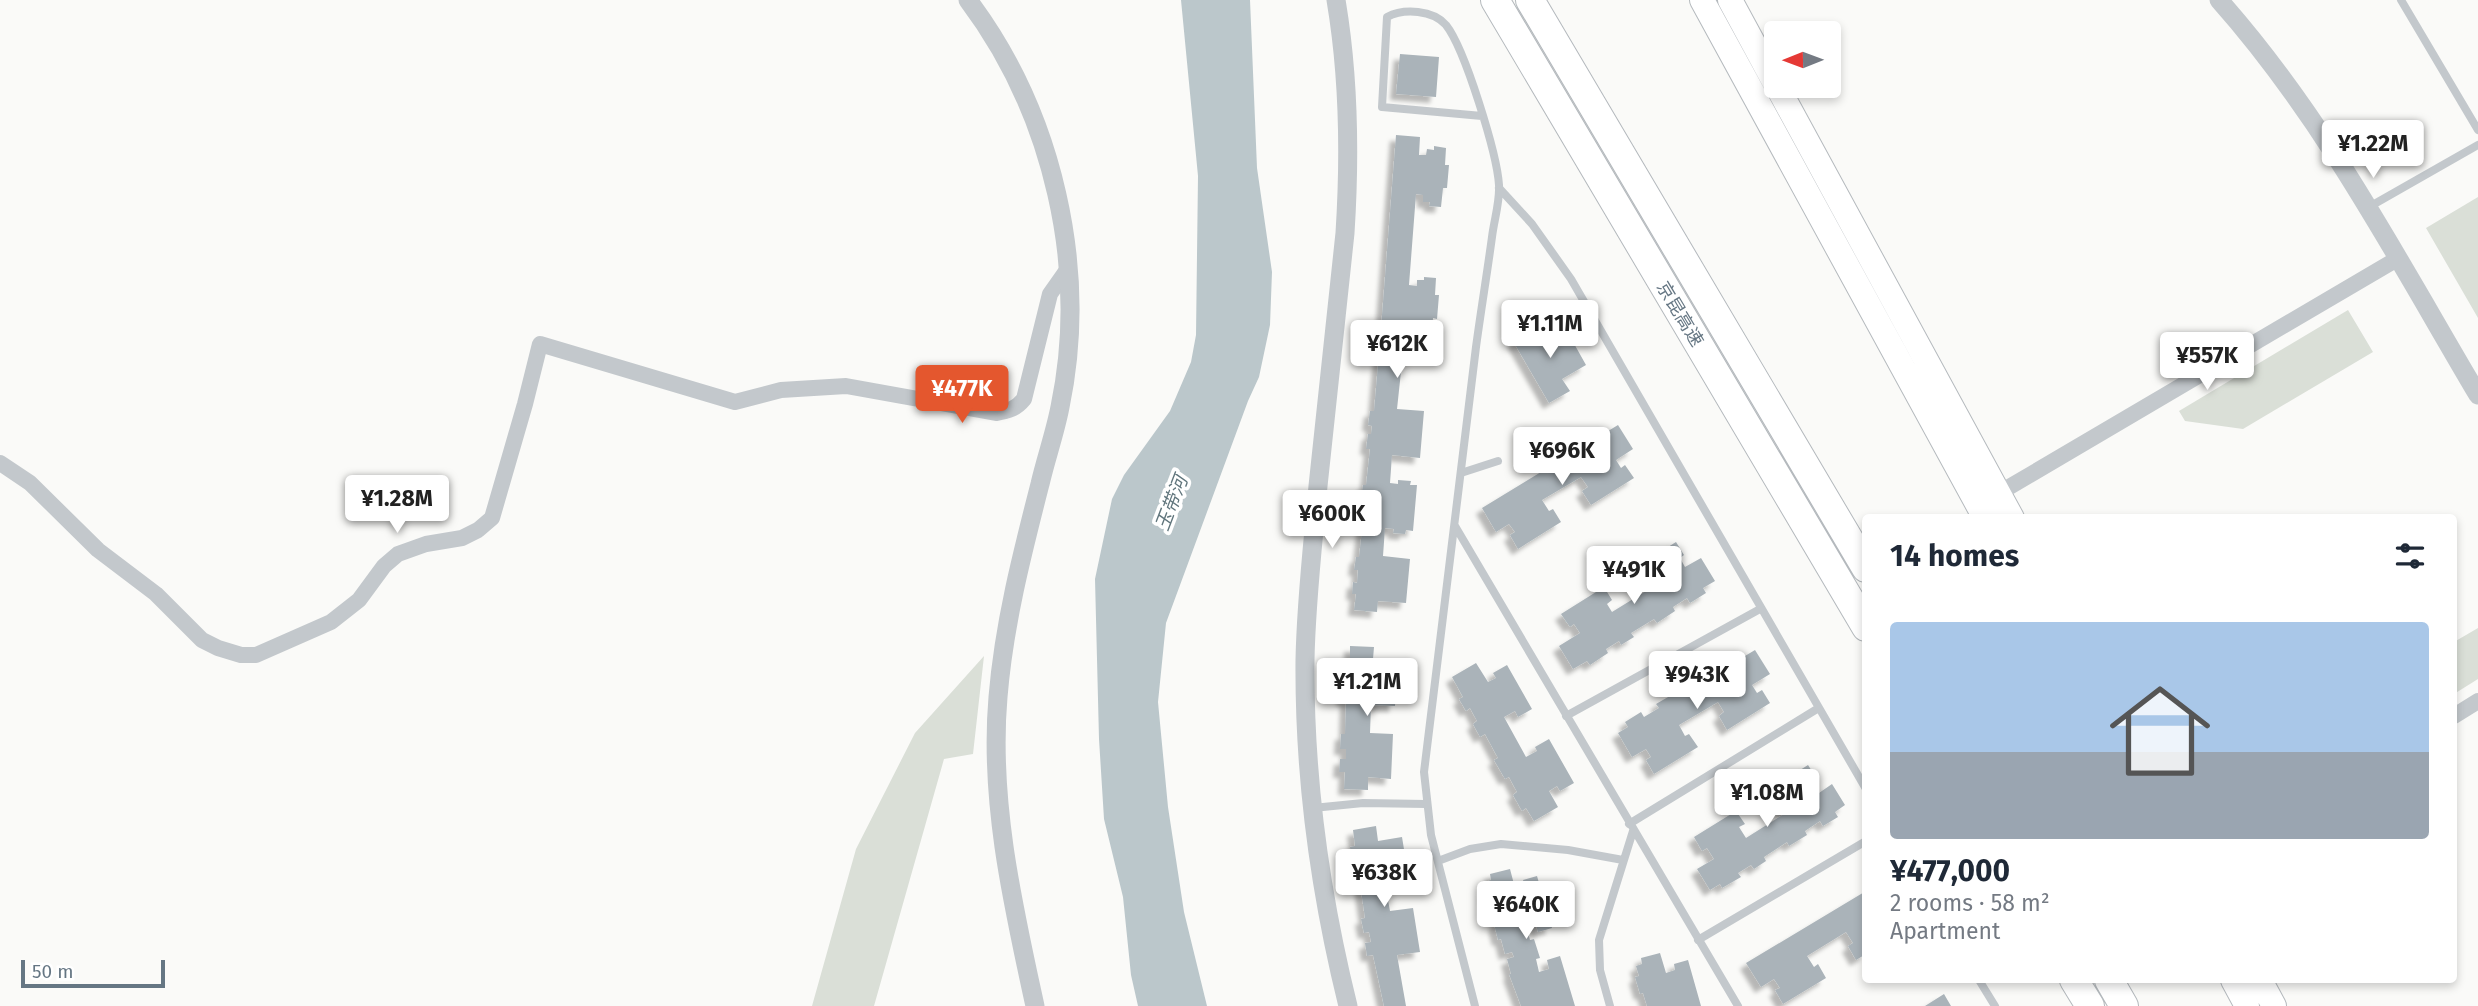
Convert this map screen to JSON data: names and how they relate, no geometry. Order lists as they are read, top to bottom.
{
  "streets": {
    "highway": ["京昆高速"]
  },
  "water": ["玉带河"],
  "scale_bar": "50 m",
  "north": "left",
  "page": {
    "price": [
      "¥1.22M",
      "¥1.11M",
      "¥612K",
      "¥557K",
      "¥477K",
      "¥696K",
      "¥1.28M",
      "¥600K",
      "¥491K",
      "¥943K",
      "¥1.21M",
      "¥1.08M",
      "¥638K",
      "¥640K"
    ],
    "heading": "14 homes",
    "list": [
      {
        "name": "¥477,000",
        "note": "2 rooms · 58 m² · Apartment"
      }
    ],
    "scale": "50 m"
  }
}
